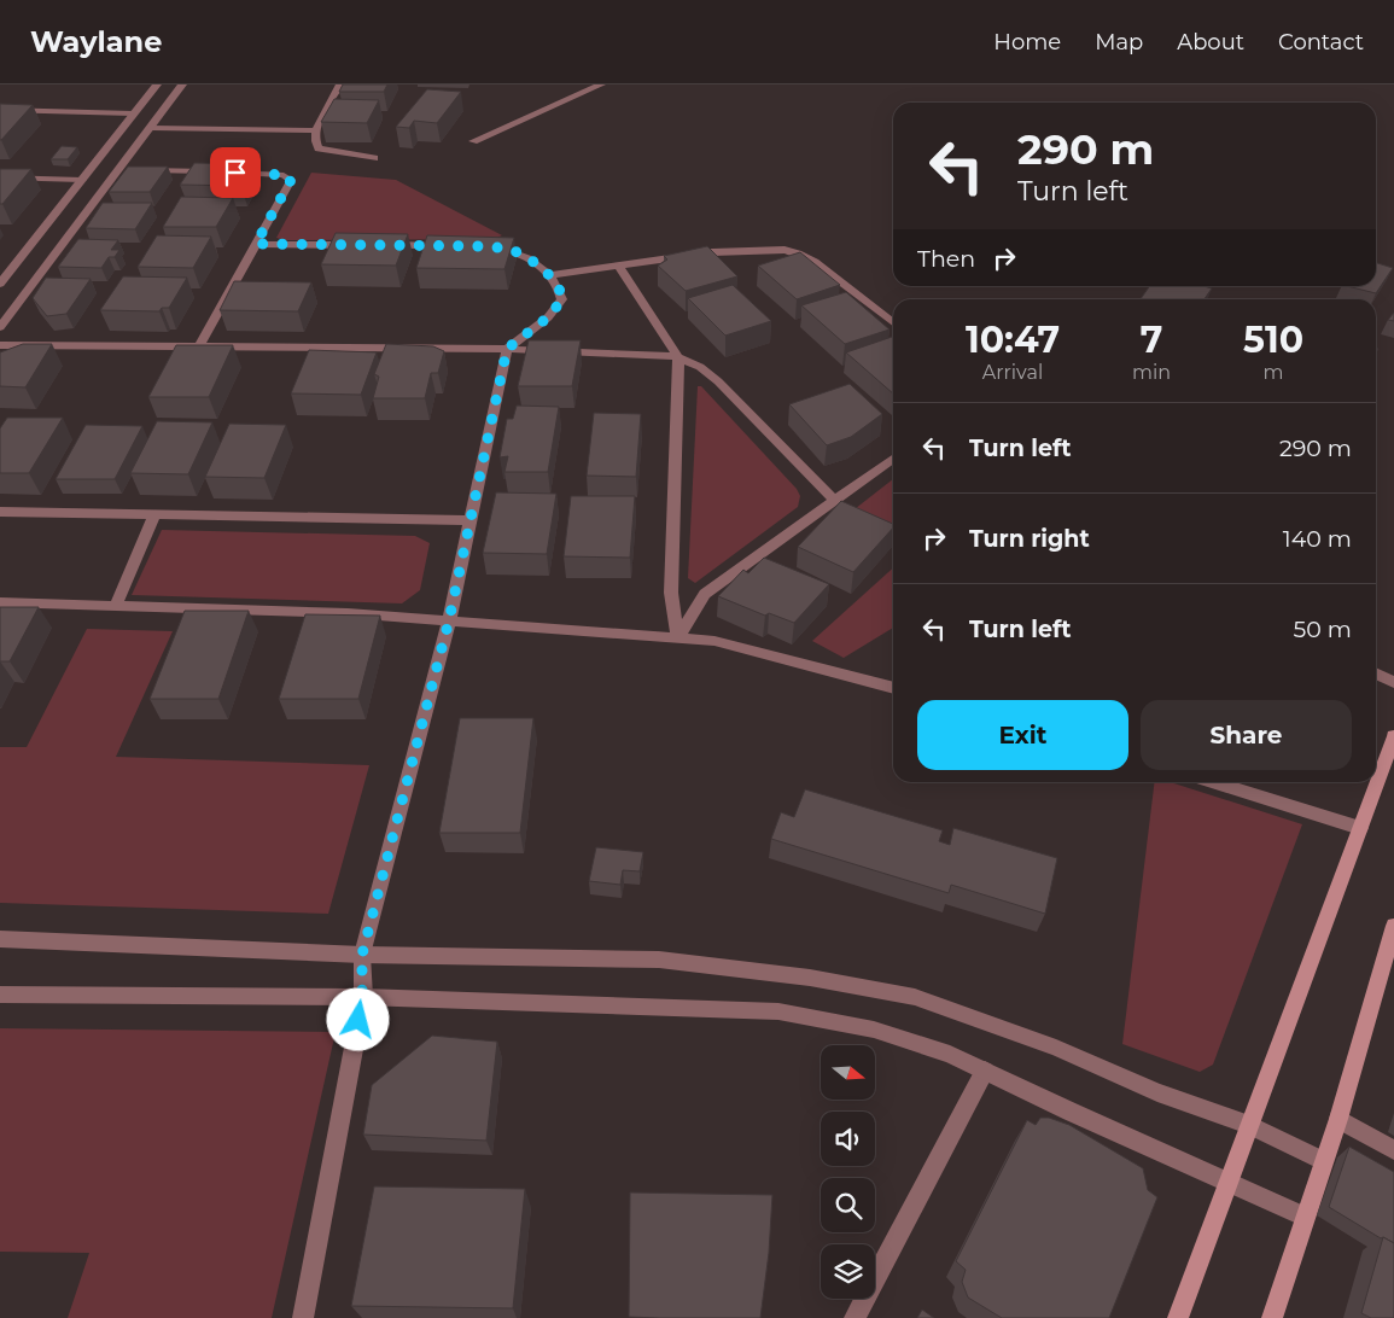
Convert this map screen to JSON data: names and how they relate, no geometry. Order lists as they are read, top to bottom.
{
  "north": "right",
  "page": {
    "header": "Waylane",
    "nav": [
      "Home",
      "Map",
      "About",
      "Contact"
    ],
    "turn": ["290 m", "Turn left"],
    "then": "Then",
    "eta": [
      "10:47",
      "Arrival",
      "7",
      "min",
      "510",
      "m"
    ],
    "list": [
      {
        "name": "Turn left",
        "value": "290 m"
      },
      {
        "name": "Turn right",
        "value": "140 m"
      },
      {
        "name": "Turn left",
        "value": "50 m"
      }
    ],
    "buttons": ["Exit", "Share"]
  }
}
